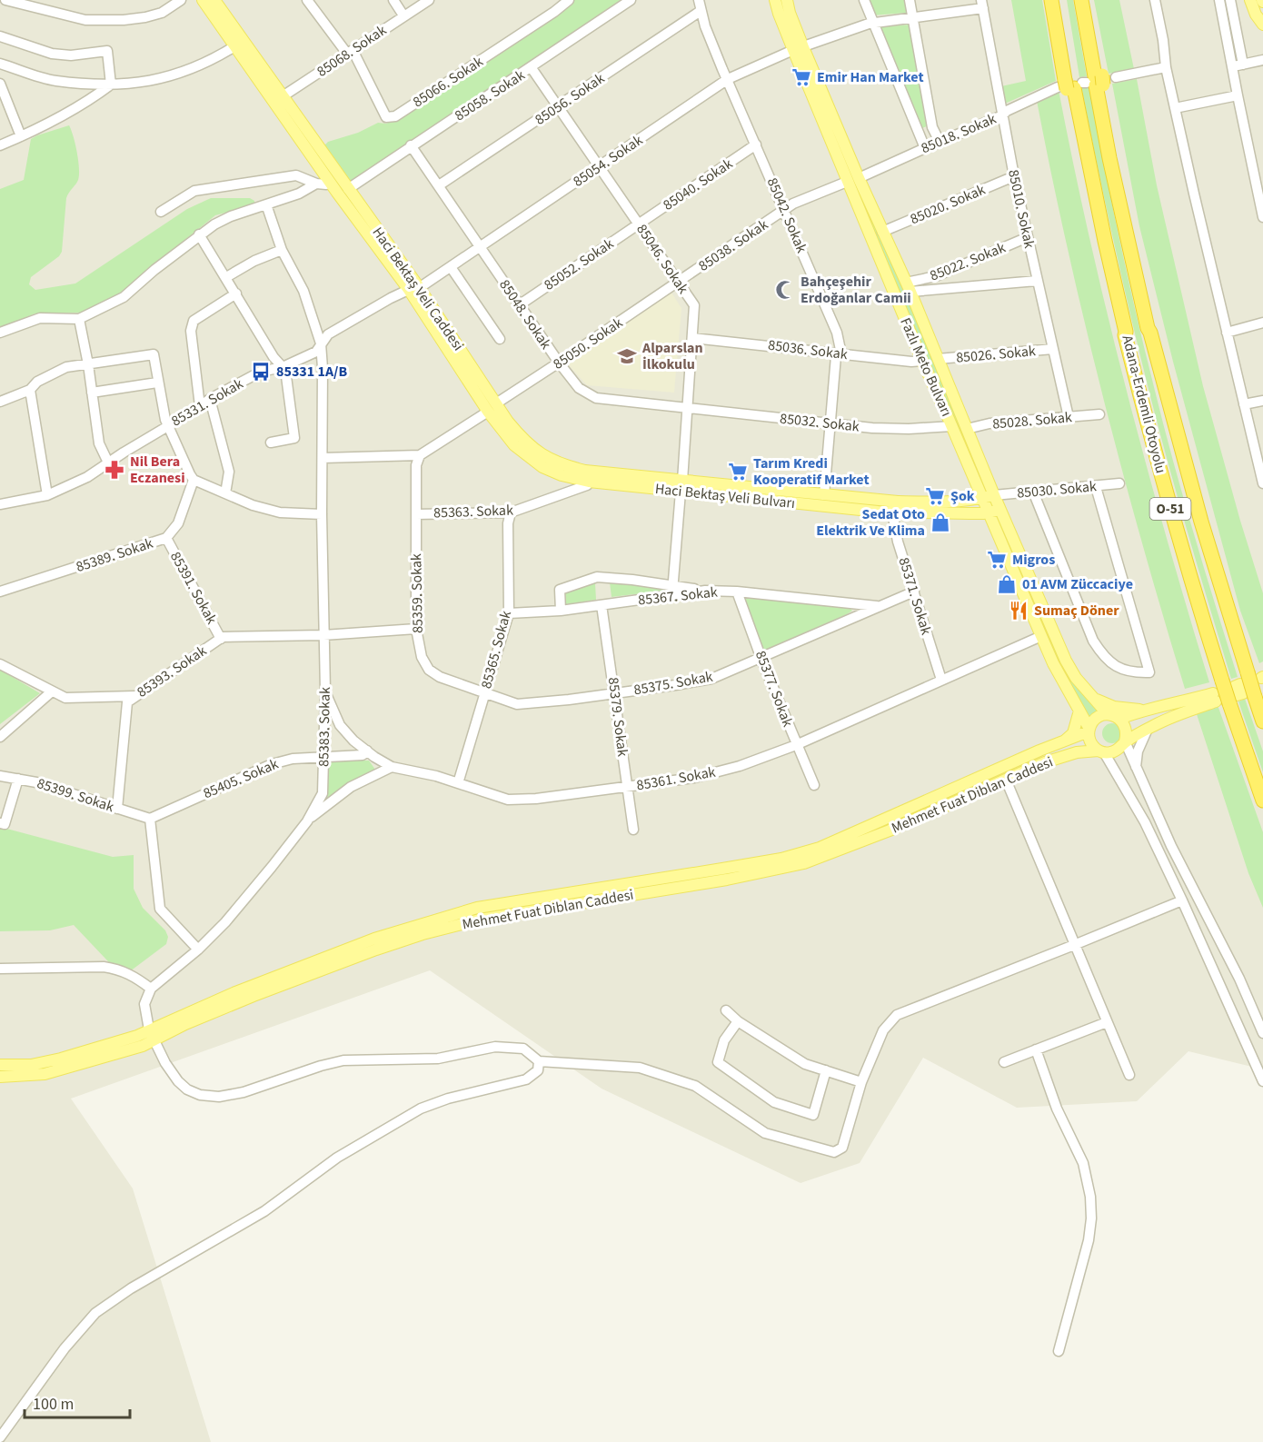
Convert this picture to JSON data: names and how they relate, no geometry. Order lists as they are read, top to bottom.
{
  "streets": {
    "highway": ["Adana-Erdemli Otoyolu", "O-51"],
    "main road": [
      "Haci Bektaş Veli Caddesi",
      "Fazlı Meto Bulvarı",
      "Haci Bektaş Veli Bulvarı",
      "Mehmet Fuat Diblan Caddesi"
    ],
    "street": [
      "85068. Sokak",
      "85066. Sokak",
      "85058. Sokak",
      "85056. Sokak",
      "85018. Sokak",
      "85054. Sokak",
      "85040. Sokak",
      "85020. Sokak",
      "85010. Sokak",
      "85042. Sokak",
      "85038. Sokak",
      "85046. Sokak",
      "85022. Sokak",
      "85052. Sokak",
      "85048. Sokak",
      "85050. Sokak",
      "85036. Sokak",
      "85026. Sokak",
      "85331. Sokak",
      "85028. Sokak",
      "85032. Sokak",
      "85030. Sokak",
      "85363. Sokak",
      "85389. Sokak",
      "85391. Sokak",
      "85359. Sokak",
      "85367. Sokak",
      "85371. Sokak",
      "85365. Sokak",
      "85393. Sokak",
      "85375. Sokak",
      "85377. Sokak",
      "85379. Sokak",
      "85383. Sokak",
      "85405. Sokak",
      "85361. Sokak",
      "85399. Sokak"
    ]
  },
  "crossings": [
    ["85068. Sokak", "85066. Sokak"],
    ["85068. Sokak", "Haci Bektaş Veli Caddesi"],
    ["85058. Sokak", "85046. Sokak"],
    ["85058. Sokak", "Haci Bektaş Veli Caddesi"],
    ["85058. Sokak", "85048. Sokak"],
    ["85056. Sokak", "85042. Sokak"],
    ["85056. Sokak", "85046. Sokak"],
    ["85056. Sokak", "85048. Sokak"],
    ["85018. Sokak", "85010. Sokak"],
    ["85018. Sokak", "85038. Sokak"],
    ["85018. Sokak", "Fazlı Meto Bulvarı"],
    ["85018. Sokak", "Adana-Erdemli Otoyolu"],
    ["85054. Sokak", "85010. Sokak"],
    ["85054. Sokak", "85042. Sokak"],
    ["85054. Sokak", "85046. Sokak"],
    ["85054. Sokak", "Haci Bektaş Veli Caddesi"],
    ["85054. Sokak", "85048. Sokak"],
    ["85054. Sokak", "Fazlı Meto Bulvarı"],
    ["85054. Sokak", "85331. Sokak"],
    ["85040. Sokak", "85042. Sokak"],
    ["85040. Sokak", "85046. Sokak"],
    ["85040. Sokak", "85052. Sokak"],
    ["85020. Sokak", "85010. Sokak"],
    ["85020. Sokak", "Fazlı Meto Bulvarı"],
    ["85010. Sokak", "85022. Sokak"],
    ["85010. Sokak", "85026. Sokak"],
    ["85010. Sokak", "85028. Sokak"],
    ["85042. Sokak", "85038. Sokak"],
    ["85042. Sokak", "85036. Sokak"],
    ["85042. Sokak", "85032. Sokak"],
    ["85042. Sokak", "Haci Bektaş Veli Bulvarı"],
    ["85038. Sokak", "85046. Sokak"],
    ["85038. Sokak", "85050. Sokak"],
    ["85038. Sokak", "Fazlı Meto Bulvarı"],
    ["85046. Sokak", "85052. Sokak"],
    ["85046. Sokak", "Haci Bektaş Veli Caddesi"],
    ["85046. Sokak", "85048. Sokak"],
    ["85046. Sokak", "85050. Sokak"],
    ["85046. Sokak", "85036. Sokak"],
    ["85046. Sokak", "85032. Sokak"],
    ["85046. Sokak", "Haci Bektaş Veli Bulvarı"],
    ["85022. Sokak", "Fazlı Meto Bulvarı"],
    ["85052. Sokak", "85048. Sokak"],
    ["Haci Bektaş Veli Caddesi", "85050. Sokak"],
    ["Haci Bektaş Veli Caddesi", "85331. Sokak"],
    ["Haci Bektaş Veli Caddesi", "Haci Bektaş Veli Bulvarı"],
    ["85048. Sokak", "85050. Sokak"],
    ["85048. Sokak", "85032. Sokak"],
    ["85050. Sokak", "Haci Bektaş Veli Bulvarı"],
    ["85050. Sokak", "85359. Sokak"],
    ["85036. Sokak", "Fazlı Meto Bulvarı"],
    ["85026. Sokak", "Fazlı Meto Bulvarı"],
    ["Fazlı Meto Bulvarı", "85028. Sokak"],
    ["Fazlı Meto Bulvarı", "85032. Sokak"],
    ["Fazlı Meto Bulvarı", "85030. Sokak"],
    ["Fazlı Meto Bulvarı", "Haci Bektaş Veli Bulvarı"],
    ["Fazlı Meto Bulvarı", "85361. Sokak"],
    ["Fazlı Meto Bulvarı", "Mehmet Fuat Diblan Caddesi"],
    ["85331. Sokak", "85383. Sokak"],
    ["85030. Sokak", "Haci Bektaş Veli Bulvarı"],
    ["Haci Bektaş Veli Bulvarı", "85363. Sokak"],
    ["Haci Bektaş Veli Bulvarı", "85371. Sokak"],
    ["85363. Sokak", "85359. Sokak"],
    ["85363. Sokak", "85365. Sokak"],
    ["85389. Sokak", "85391. Sokak"],
    ["85391. Sokak", "85393. Sokak"],
    ["85359. Sokak", "85365. Sokak"],
    ["85359. Sokak", "85393. Sokak"],
    ["85359. Sokak", "85375. Sokak"],
    ["85367. Sokak", "85365. Sokak"],
    ["85367. Sokak", "85375. Sokak"],
    ["85367. Sokak", "85377. Sokak"],
    ["85367. Sokak", "85379. Sokak"],
    ["85371. Sokak", "85375. Sokak"],
    ["85371. Sokak", "85361. Sokak"],
    ["85365. Sokak", "85375. Sokak"],
    ["85365. Sokak", "85361. Sokak"],
    ["85393. Sokak", "85383. Sokak"],
    ["85393. Sokak", "85399. Sokak"],
    ["85375. Sokak", "85377. Sokak"],
    ["85375. Sokak", "85379. Sokak"],
    ["85377. Sokak", "85361. Sokak"],
    ["85379. Sokak", "85361. Sokak"],
    ["85383. Sokak", "85405. Sokak"],
    ["85383. Sokak", "85361. Sokak"],
    ["85405. Sokak", "85361. Sokak"],
    ["85405. Sokak", "85399. Sokak"]
  ],
  "places": {
    "supermarket": [
      "Emir Han Market",
      "Tarım Kredi Kooperatif Market",
      "Şok",
      "Migros"
    ],
    "mosque": ["Bahçeşehir Erdoğanlar Camii"],
    "school or university": ["Alparslan İlkokulu"],
    "bus stop": ["85331 1A/B"],
    "pharmacy": ["Nil Bera Eczanesi"],
    "shop": ["Sedat Oto Elektrik Ve Klima", "01 AVM Züccaciye"],
    "restaurant": ["Sumaç Döner"]
  },
  "scale_bar": "100 m"
}
